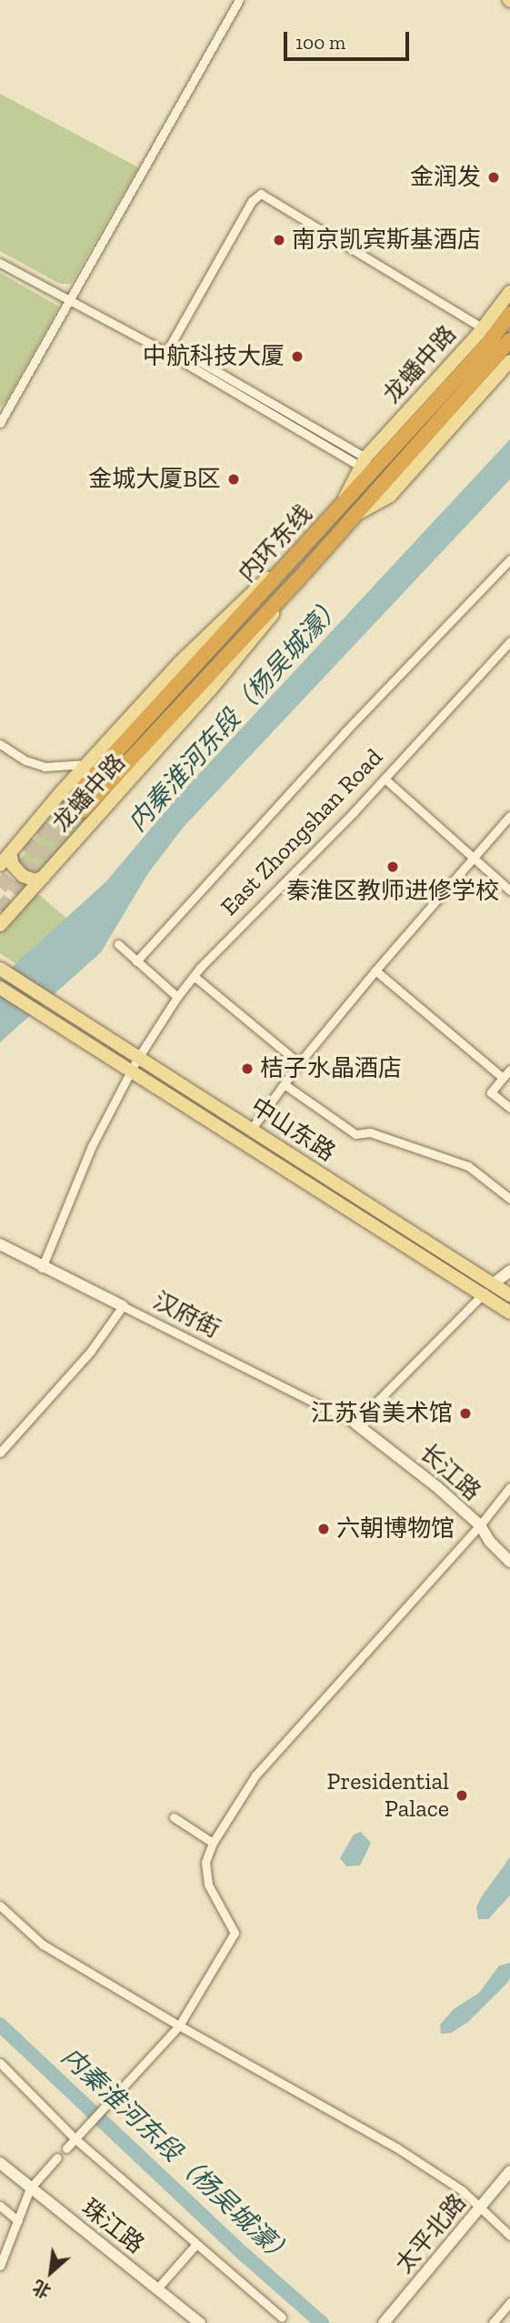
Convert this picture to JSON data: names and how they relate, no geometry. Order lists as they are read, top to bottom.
{
  "streets": {
    "highway": ["内环东线"],
    "main road": [
      "龙蟠中路",
      "中山东路",
      "汉府街",
      "长江路",
      "珠江路",
      "太平北路"
    ],
    "street": ["East Zhongshan Road"]
  },
  "crossings": [
    ["龙蟠中路", "内环东线"],
    ["East Zhongshan Road", "中山东路"],
    ["East Zhongshan Road", "汉府街"],
    ["汉府街", "长江路"]
  ],
  "water": ["内秦淮河东段（杨吴城濠）"],
  "places": [
    "金润发",
    "南京凯宾斯基酒店",
    "中航科技大厦",
    "金城大厦B区",
    "秦淮区教师进修学校",
    "桔子水晶酒店",
    "江苏省美术馆",
    "六朝博物馆",
    "Presidential Palace"
  ],
  "scale_bar": "100 m",
  "north": "bottom left"
}
